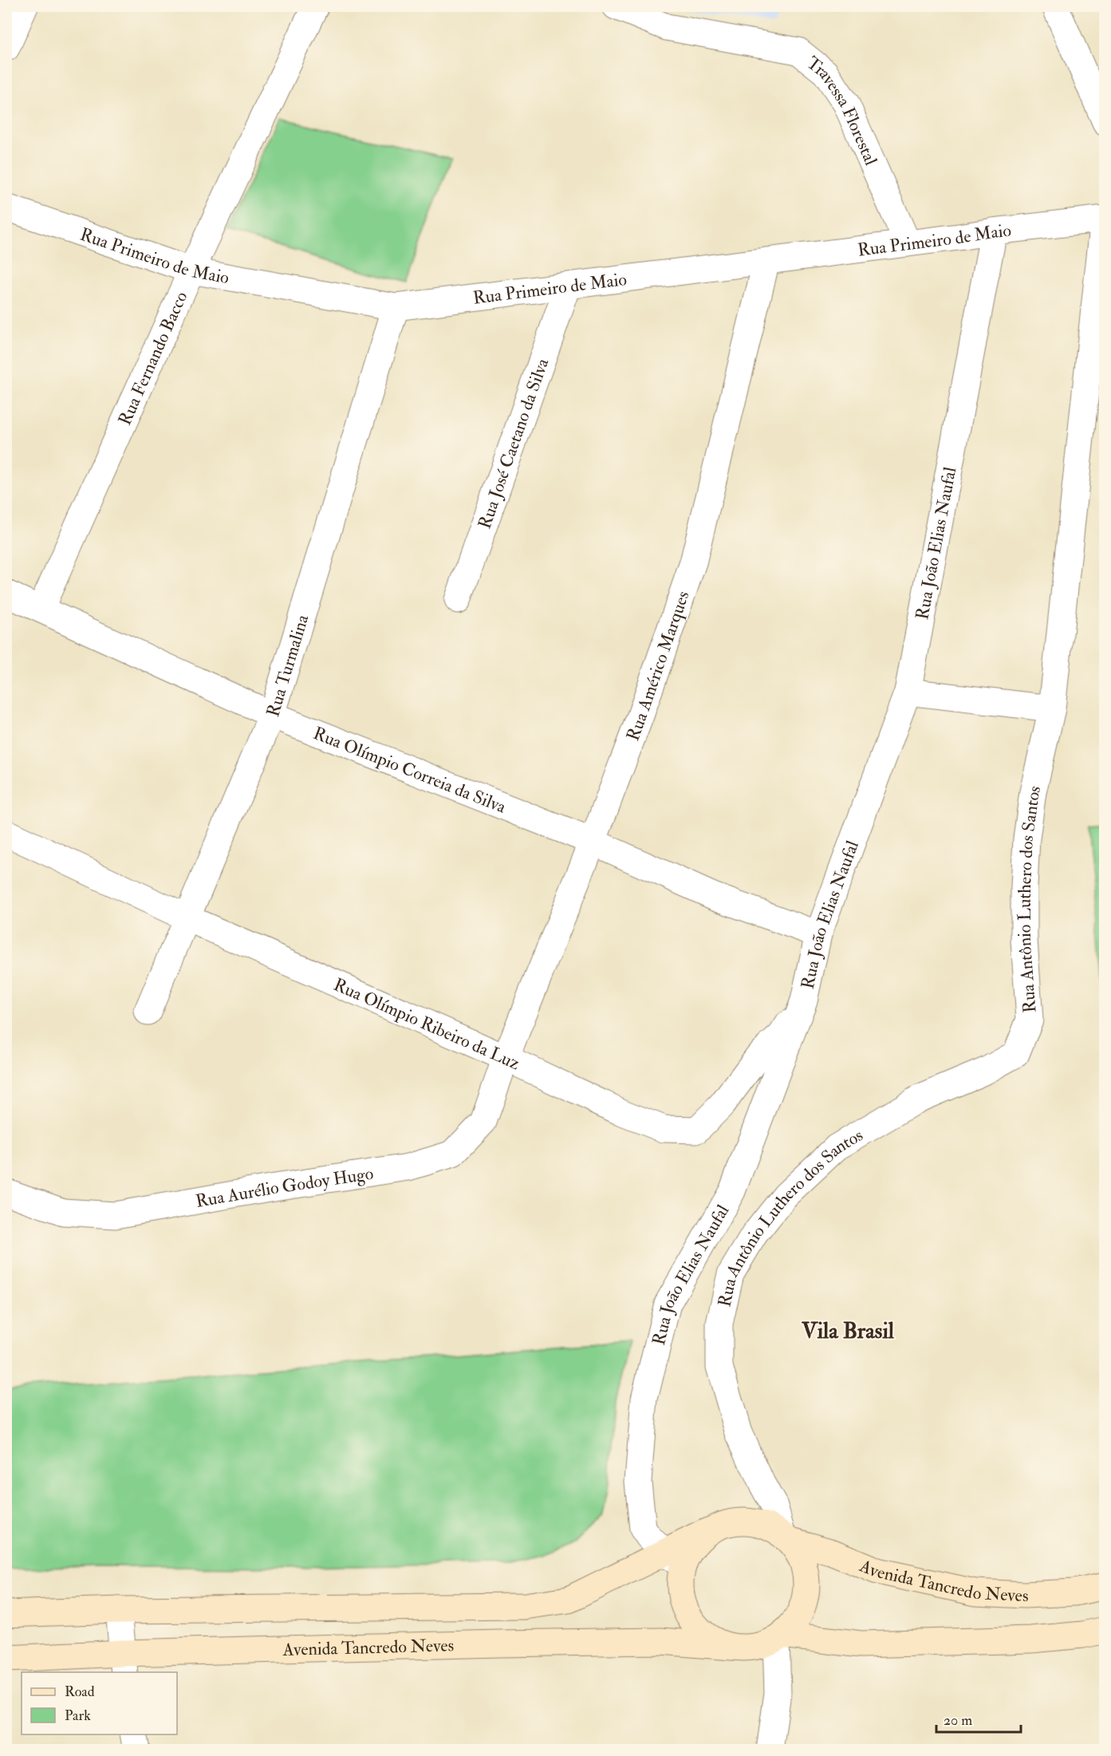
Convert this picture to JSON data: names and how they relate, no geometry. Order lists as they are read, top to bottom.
{
  "streets": {
    "street": [
      "Travessa Florestal",
      "Rua Primeiro de Maio",
      "Rua Fernando Bacco",
      "Rua José Caetano da Silva",
      "Rua João Elias Naufal",
      "Rua Turmalina",
      "Rua Américo Marques",
      "Rua Olímpio Correia da Silva",
      "Rua Antônio Luthero dos Santos",
      "Rua Olímpio Ribeiro da Luz",
      "Rua Aurélio Godoy Hugo",
      "Avenida Tancredo Neves"
    ]
  },
  "crossings": [
    ["Travessa Florestal", "Rua Primeiro de Maio"],
    ["Rua Primeiro de Maio", "Rua Fernando Bacco"],
    ["Rua Primeiro de Maio", "Rua José Caetano da Silva"],
    ["Rua Primeiro de Maio", "Rua João Elias Naufal"],
    ["Rua Primeiro de Maio", "Rua Turmalina"],
    ["Rua Primeiro de Maio", "Rua Américo Marques"],
    ["Rua Primeiro de Maio", "Rua Antônio Luthero dos Santos"],
    ["Rua Fernando Bacco", "Rua Olímpio Correia da Silva"],
    ["Rua João Elias Naufal", "Rua Olímpio Correia da Silva"],
    ["Rua João Elias Naufal", "Rua Antônio Luthero dos Santos"],
    ["Rua João Elias Naufal", "Rua Olímpio Ribeiro da Luz"],
    ["Rua João Elias Naufal", "Avenida Tancredo Neves"],
    ["Rua Turmalina", "Rua Olímpio Correia da Silva"],
    ["Rua Turmalina", "Rua Olímpio Ribeiro da Luz"],
    ["Rua Américo Marques", "Rua Olímpio Correia da Silva"],
    ["Rua Américo Marques", "Rua Olímpio Ribeiro da Luz"],
    ["Rua Américo Marques", "Rua Aurélio Godoy Hugo"],
    ["Rua Antônio Luthero dos Santos", "Avenida Tancredo Neves"],
    ["Rua Olímpio Ribeiro da Luz", "Rua Aurélio Godoy Hugo"]
  ],
  "districts": ["Vila Brasil"],
  "legend": ["Road", "Park"],
  "scale_bar": "20 m"
}
